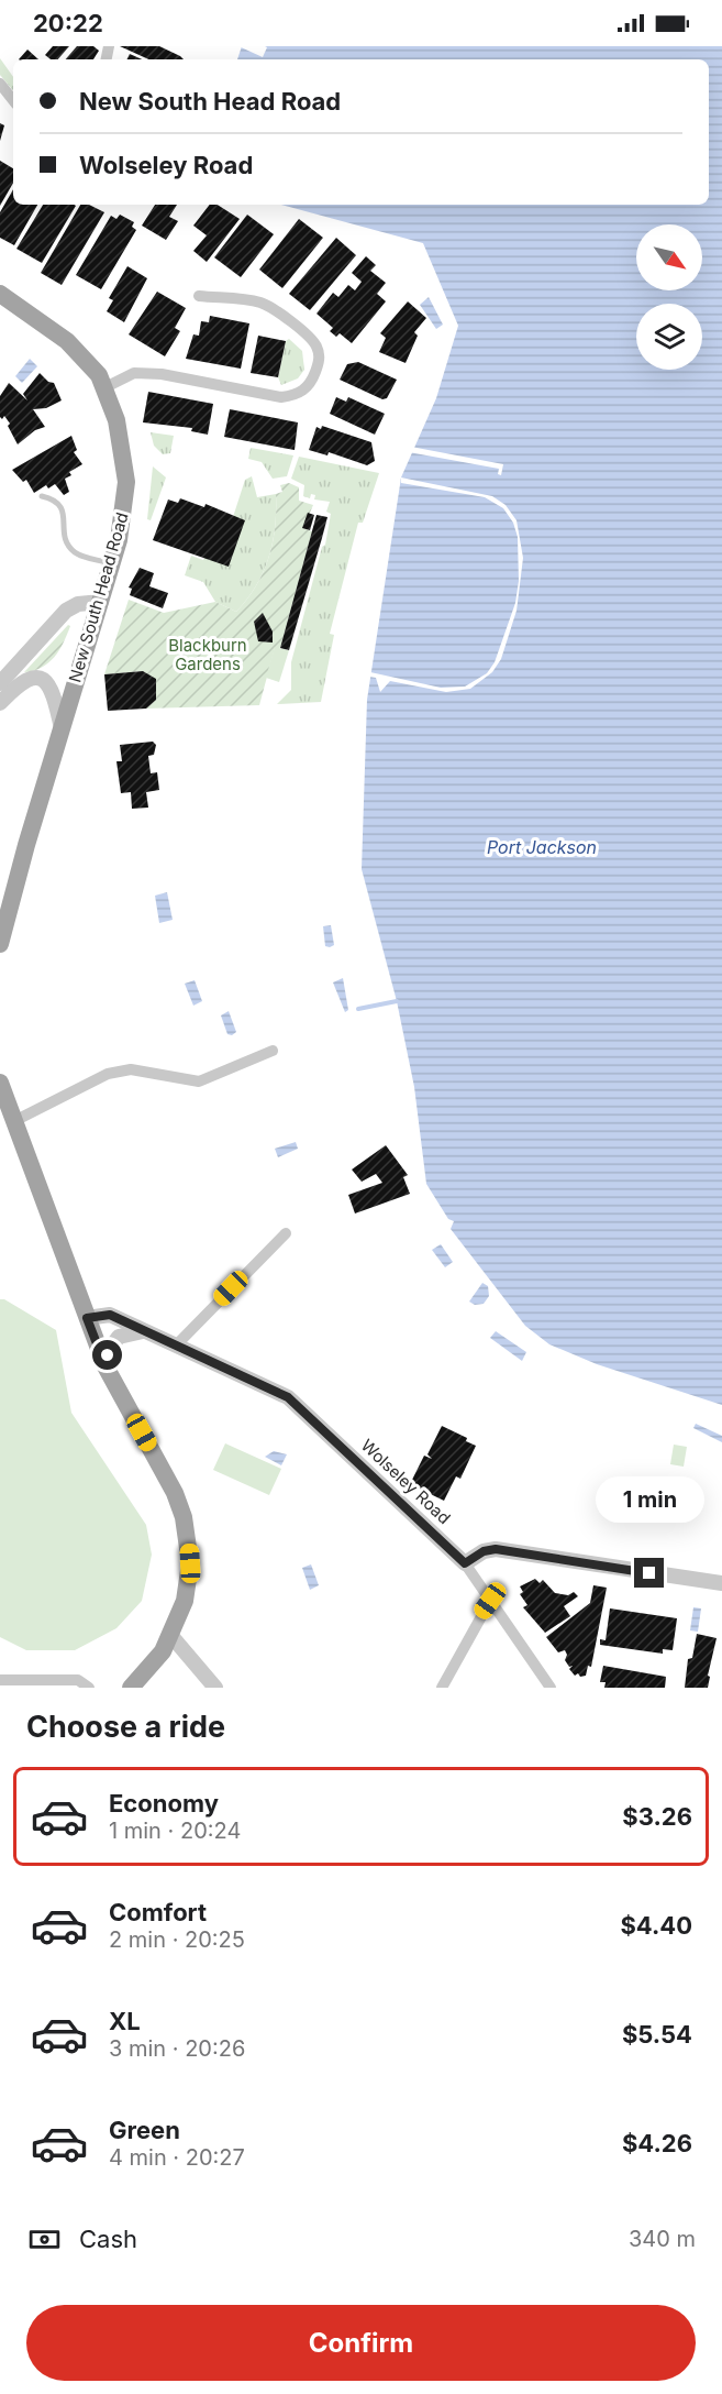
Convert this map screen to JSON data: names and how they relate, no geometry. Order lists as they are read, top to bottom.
{
  "streets": {
    "main road": ["New South Head Road"],
    "street": ["Wolseley Road"]
  },
  "water": ["Port Jackson"],
  "parks": ["Blackburn Gardens"],
  "north": "bottom right",
  "page": {
    "status": "20:22",
    "banner": ["New South Head Road", "Wolseley Road"],
    "bubble": "1 min",
    "heading": "Choose a ride",
    "list": [
      {
        "name": "Economy",
        "note": "1 min · 20:24",
        "value": "$3.26"
      },
      {
        "name": "Comfort",
        "note": "2 min · 20:25",
        "value": "$4.40"
      },
      {
        "name": "XL",
        "note": "3 min · 20:26",
        "value": "$5.54"
      },
      {
        "name": "Green",
        "note": "4 min · 20:27",
        "value": "$4.26"
      }
    ],
    "pay": ["Cash", "340 m"],
    "buttons": "Confirm"
  }
}
